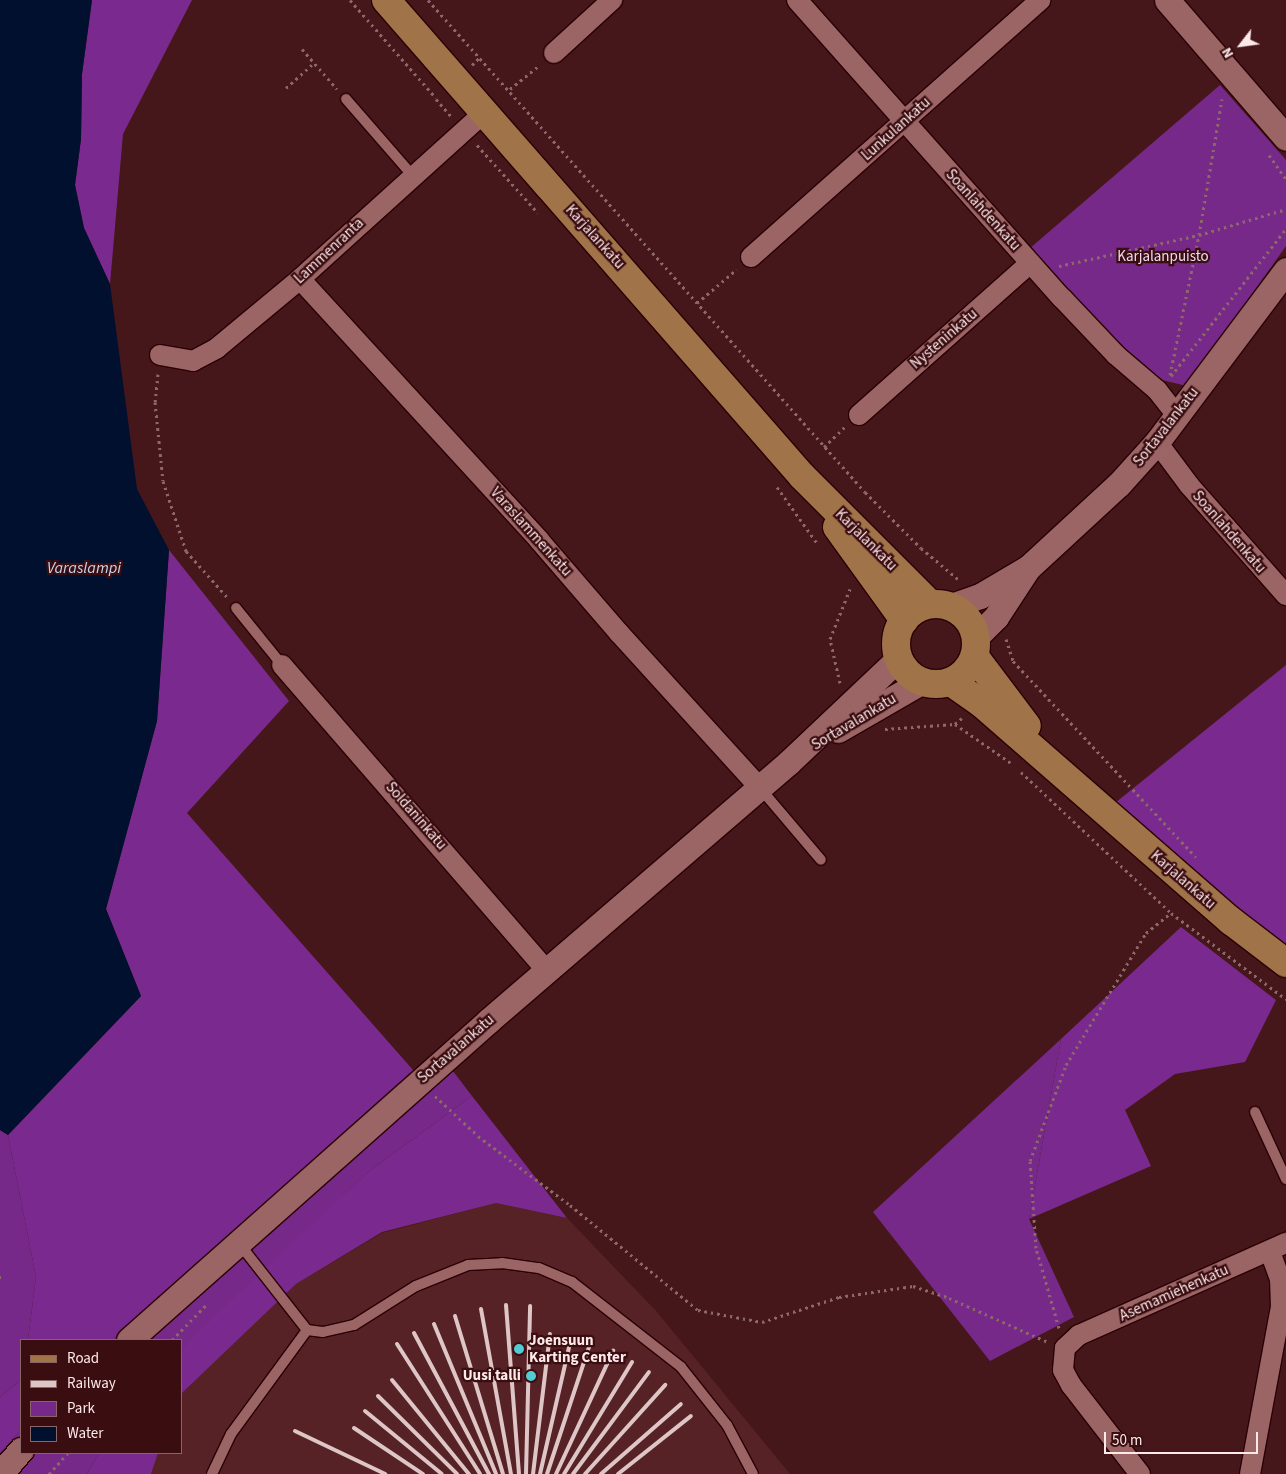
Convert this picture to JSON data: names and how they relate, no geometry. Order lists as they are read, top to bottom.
{
  "streets": {
    "main road": ["Karjalankatu"],
    "street": [
      "Lunkulankatu",
      "Soanlahdenkatu",
      "Lammenranta",
      "Nysteninkatu",
      "Sortavalankatu",
      "Varaslammenkatu",
      "Soldaninkatu",
      "Asemamiehenkatu"
    ]
  },
  "crossings": [
    ["Lunkulankatu", "Soanlahdenkatu"],
    ["Soanlahdenkatu", "Nysteninkatu"],
    ["Soanlahdenkatu", "Sortavalankatu"],
    ["Karjalankatu", "Lammenranta"],
    ["Karjalankatu", "Sortavalankatu"],
    ["Lammenranta", "Varaslammenkatu"],
    ["Sortavalankatu", "Varaslammenkatu"],
    ["Sortavalankatu", "Soldaninkatu"]
  ],
  "water": ["Varaslampi"],
  "parks": ["Karjalanpuisto"],
  "places": ["Joensuun Karting Center", "Uusi talli"],
  "legend": [
    "Road",
    "Railway",
    "Park",
    "Water"
  ],
  "scale_bar": "50 m",
  "north": "bottom left"
}
